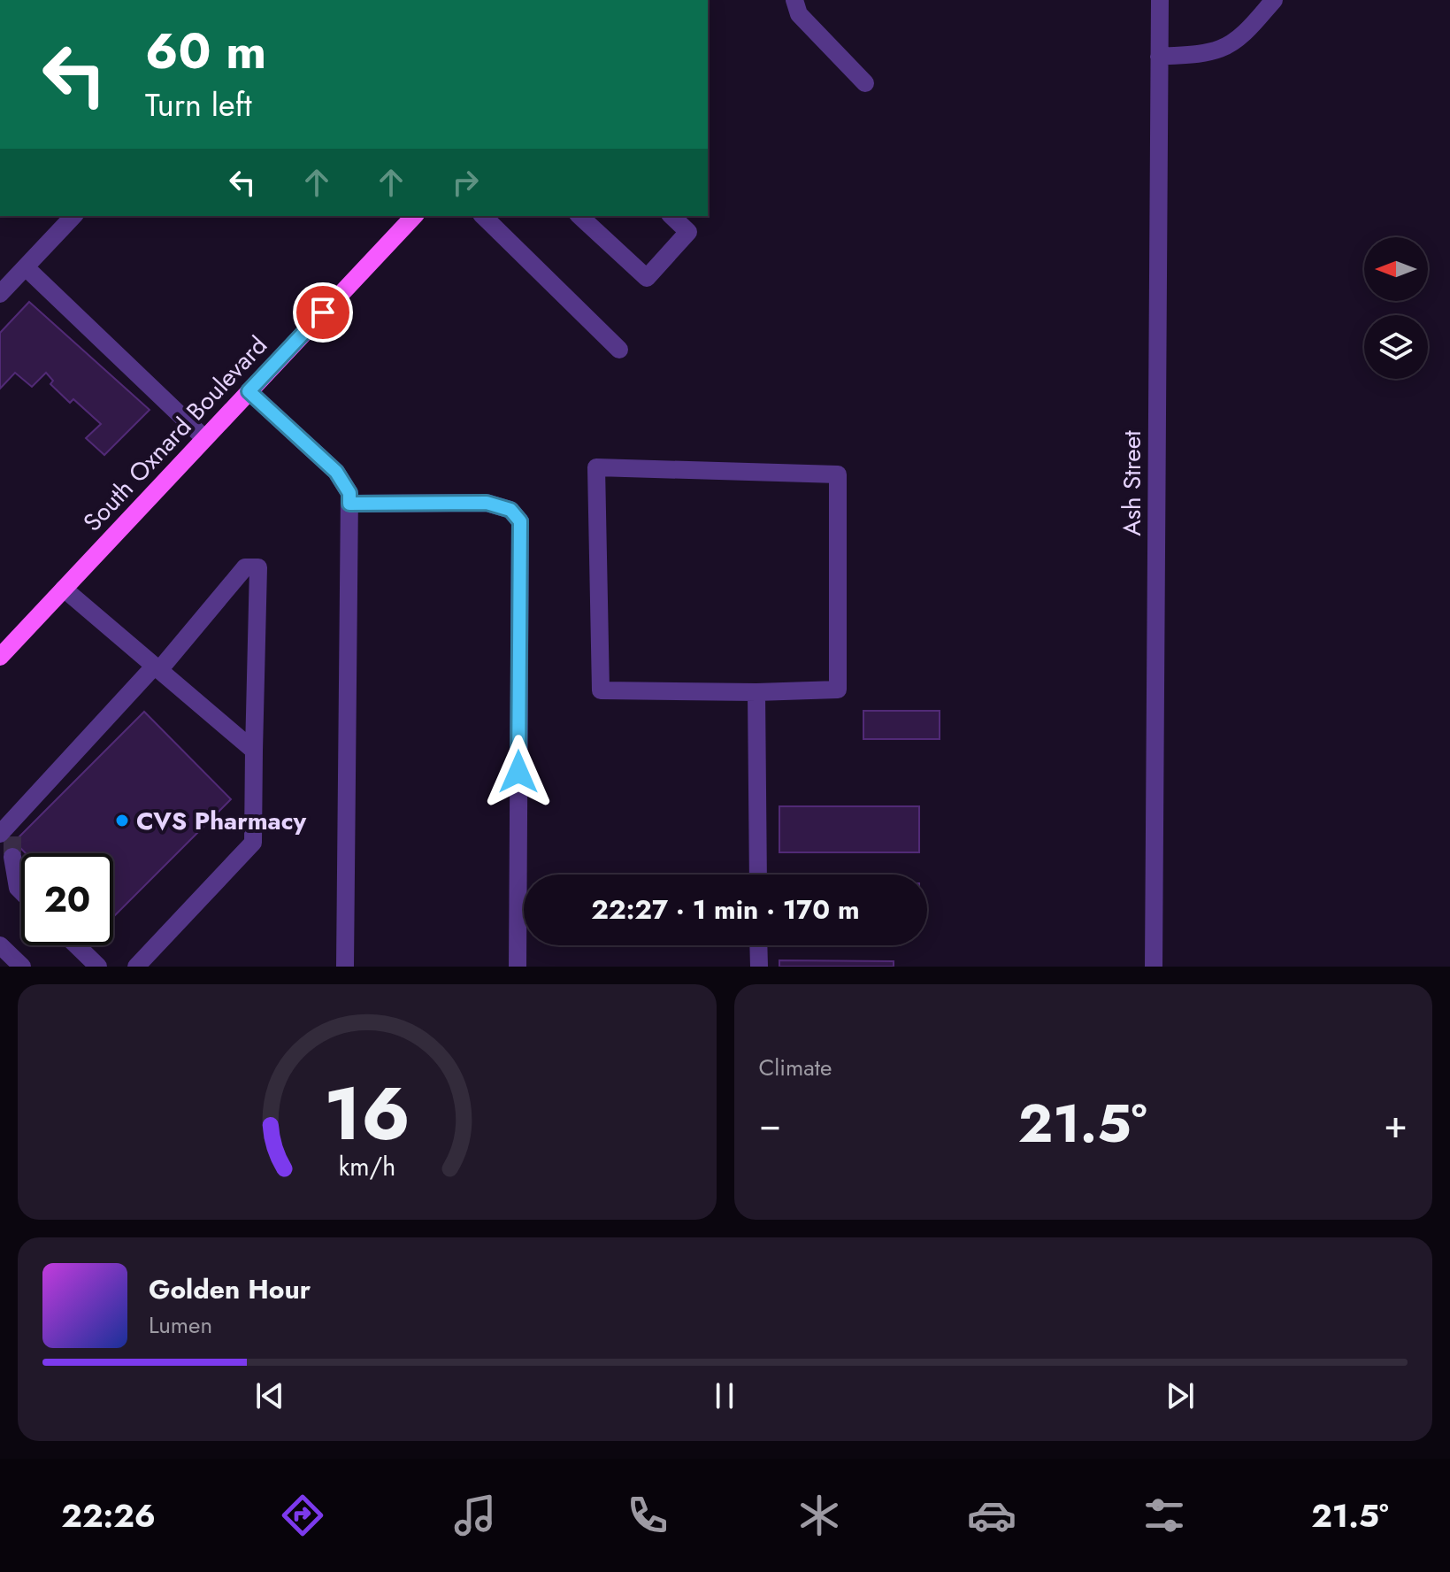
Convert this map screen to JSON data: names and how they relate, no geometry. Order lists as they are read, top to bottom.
{
  "streets": {
    "main road": ["South Oxnard Boulevard"],
    "street": ["Ash Street"]
  },
  "places": ["CVS Pharmacy"],
  "north": "left",
  "page": {
    "turn": ["60 m", "Turn left"],
    "limit": "20",
    "trip": "22:27 · 1 min · 170 m",
    "tile": "Climate",
    "heat": ["−", "21.5°", "+"],
    "song": ["Golden Hour", "Lumen"],
    "tabs": ["22:26", "21.5°"],
    "gauge": ["16", "km/h"]
  }
}
